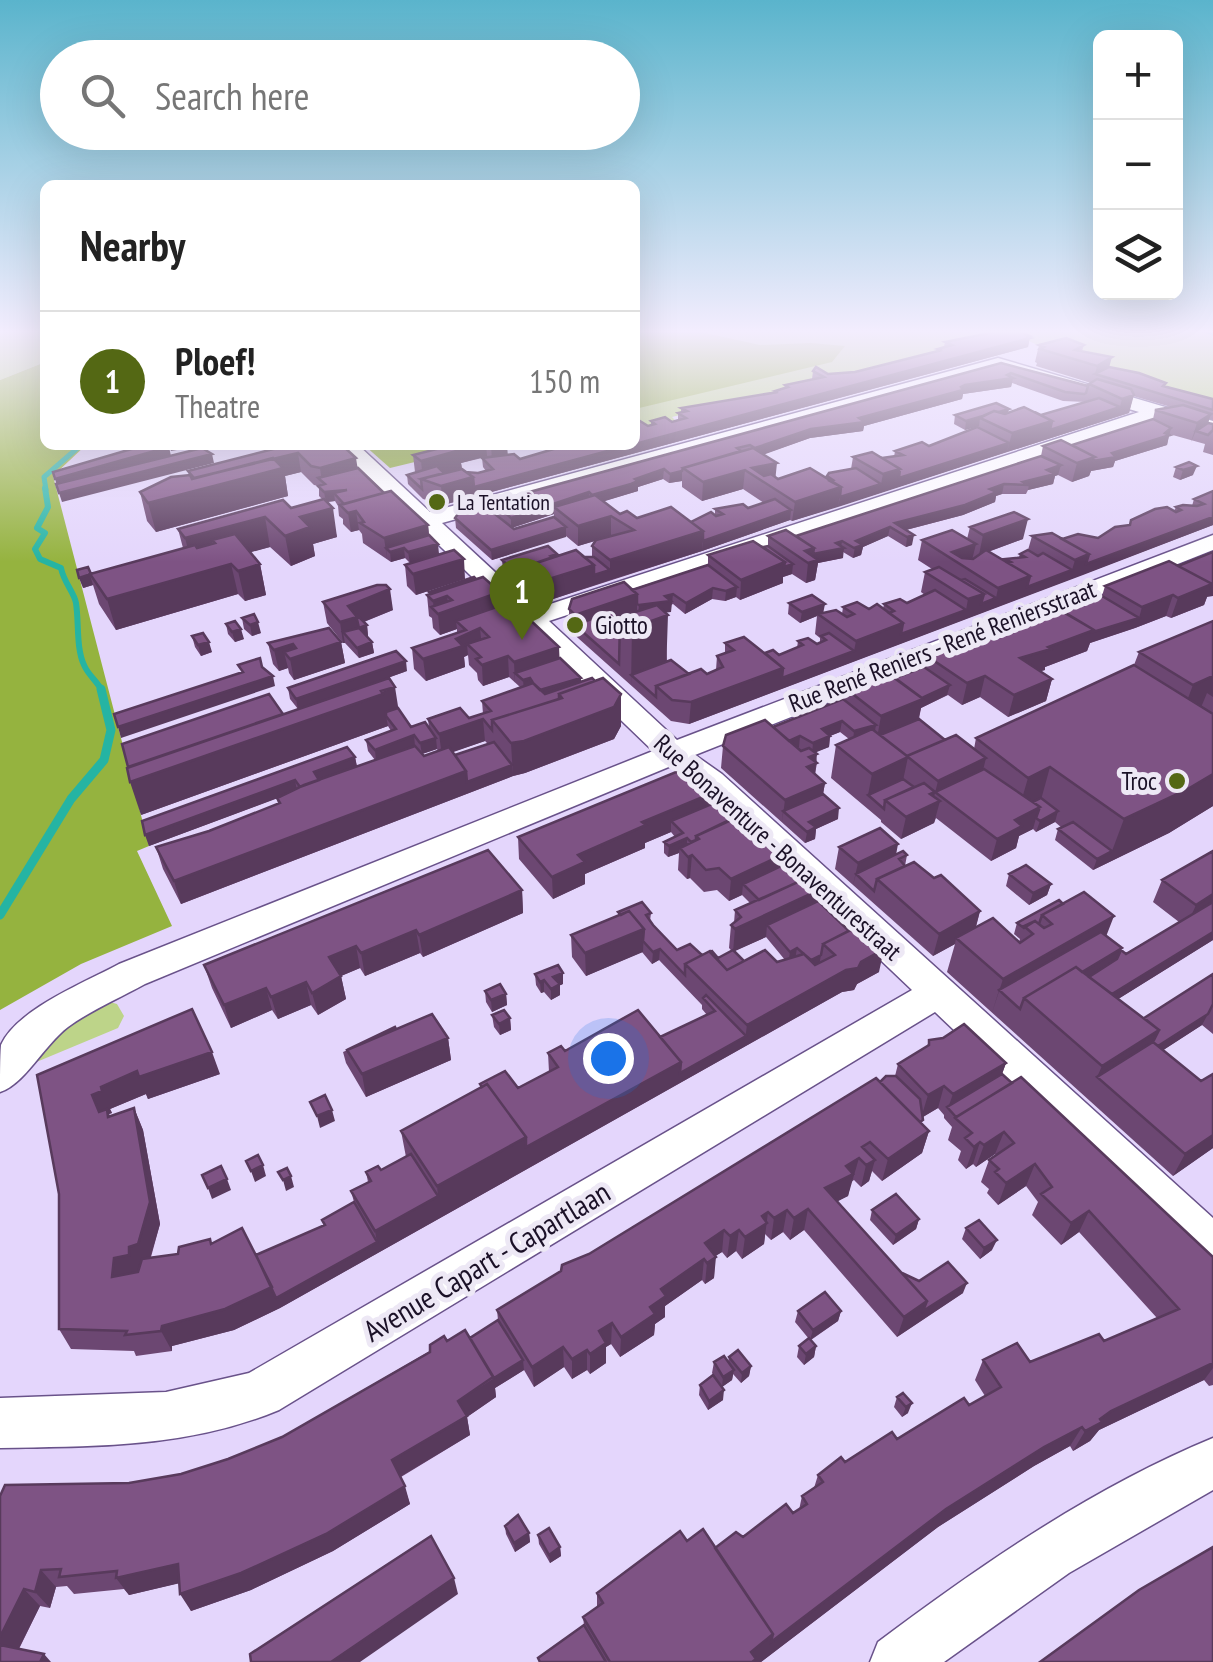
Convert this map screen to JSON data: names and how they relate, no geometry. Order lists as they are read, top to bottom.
{
  "streets": {
    "street": ["Rue René Reniers - René Reniersstraat", "Rue Bonaventure - Bonaventurestraat", "Avenue Capart - Capartlaan"]
  },
  "crossings": [
    ["Rue René Reniers - René Reniersstraat", "Rue Bonaventure - Bonaventurestraat"],
    ["Rue Bonaventure - Bonaventurestraat", "Avenue Capart - Capartlaan"]
  ],
  "places": ["La Tentation", "Giotto", "Troc"],
  "page": {
    "map_buttons": ["+", "−"],
    "search": "Search here",
    "heading": "Nearby",
    "list": [
      {
        "mark": "1",
        "name": "Ploef!",
        "note": "Theatre",
        "value": "150 m"
      }
    ],
    "pins": "1"
  }
}
